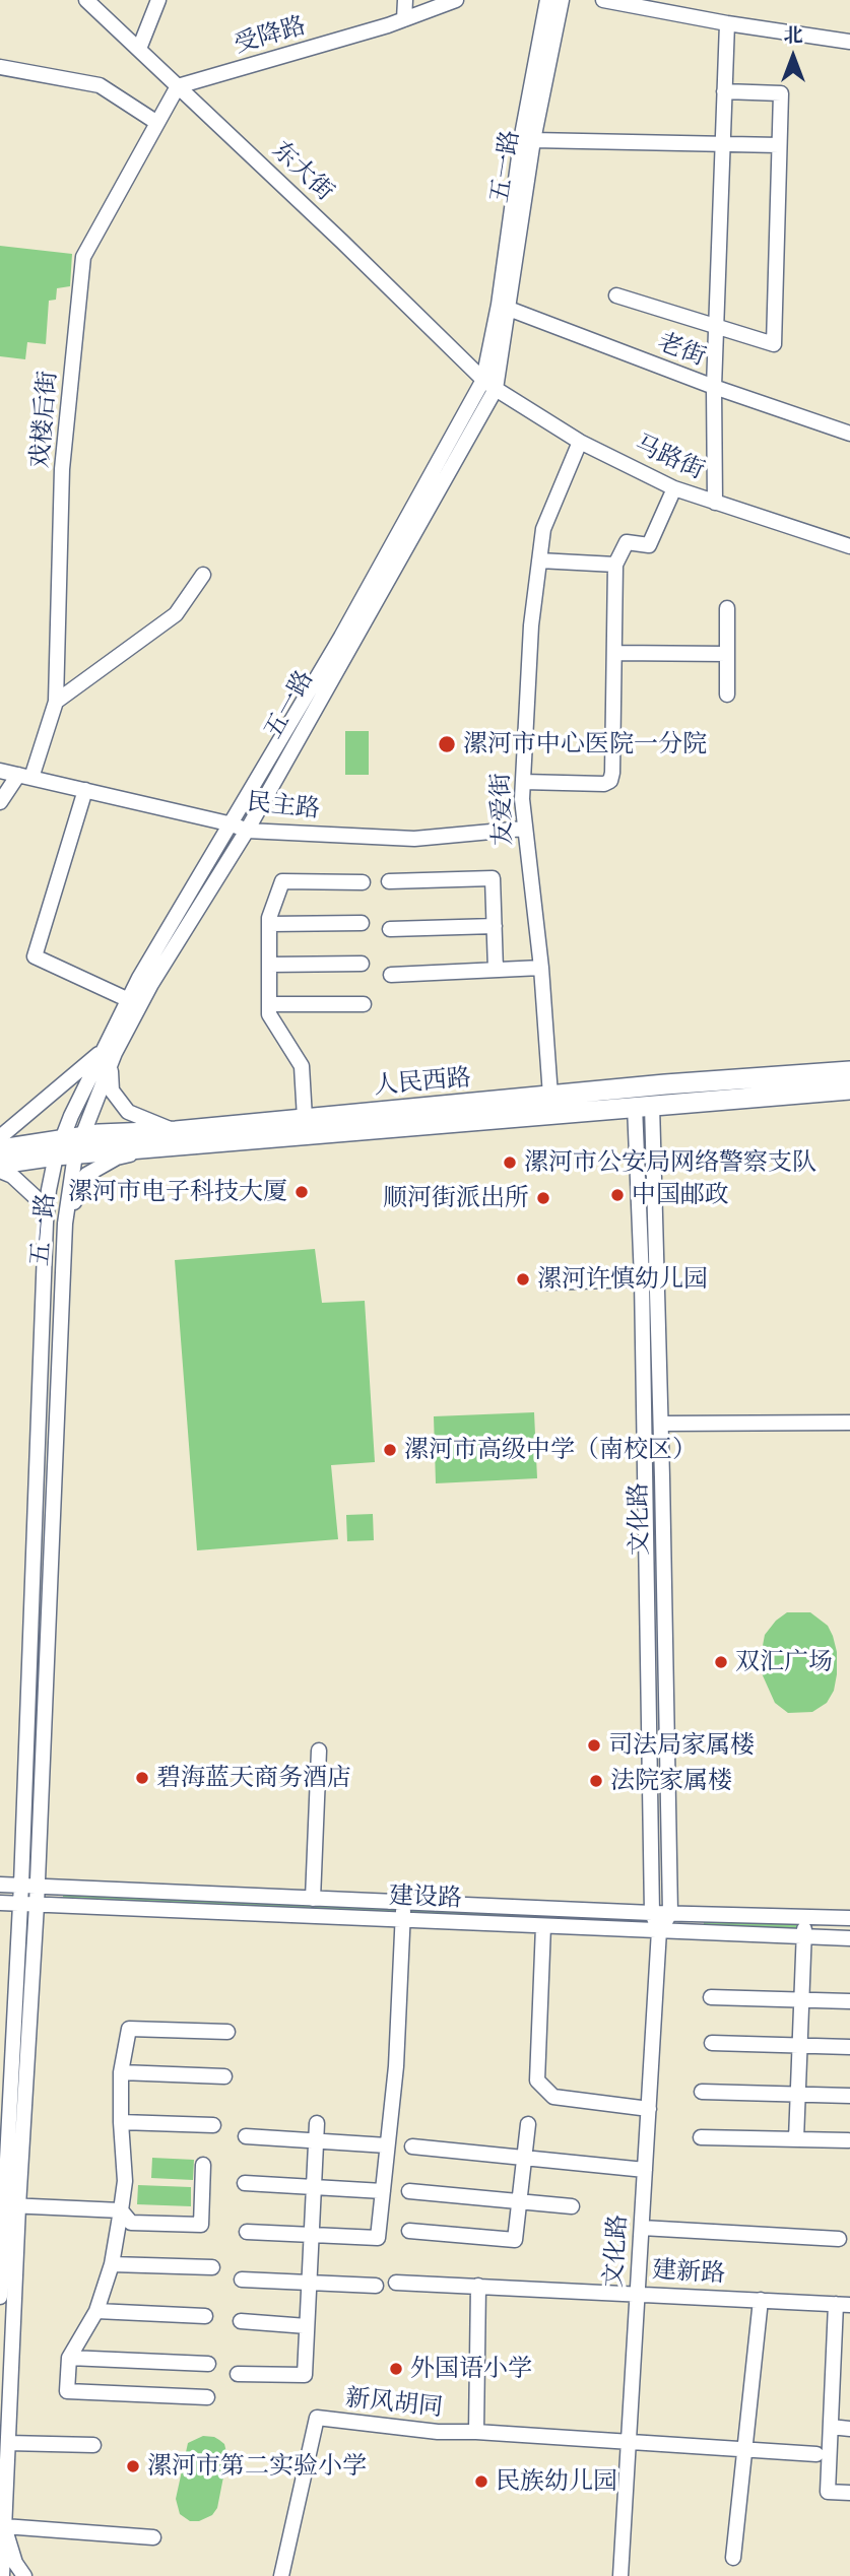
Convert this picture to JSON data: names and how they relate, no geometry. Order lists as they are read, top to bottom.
{
  "streets": {
    "main road": ["人民西路"],
    "street": [
      "受降路",
      "五一路",
      "东大街",
      "老街",
      "戏楼后街",
      "马路街",
      "民主路",
      "友爱街",
      "文化路",
      "建设路",
      "建新路",
      "新风胡同"
    ]
  },
  "crossings": [
    ["受降路", "东大街"],
    ["受降路", "戏楼后街"],
    ["五一路", "东大街"],
    ["五一路", "老街"],
    ["五一路", "马路街"],
    ["五一路", "民主路"],
    ["五一路", "人民西路"],
    ["五一路", "建设路"],
    ["东大街", "戏楼后街"],
    ["东大街", "马路街"],
    ["戏楼后街", "民主路"],
    ["马路街", "友爱街"],
    ["民主路", "友爱街"],
    ["友爱街", "人民西路"],
    ["人民西路", "文化路"],
    ["文化路", "建设路"],
    ["文化路", "建新路"],
    ["文化路", "新风胡同"]
  ],
  "places": [
    "漯河市中心医院一分院",
    "漯河市公安局网络警察支队",
    "漯河市电子科技大厦",
    "中国邮政",
    "顺河街派出所",
    "漯河许慎幼儿园",
    "漯河市高级中学（南校区）",
    "双汇广场",
    "司法局家属楼",
    "碧海蓝天商务酒店",
    "法院家属楼",
    "外国语小学",
    "漯河市第二实验小学",
    "民族幼儿园"
  ],
  "north": "top"
}
